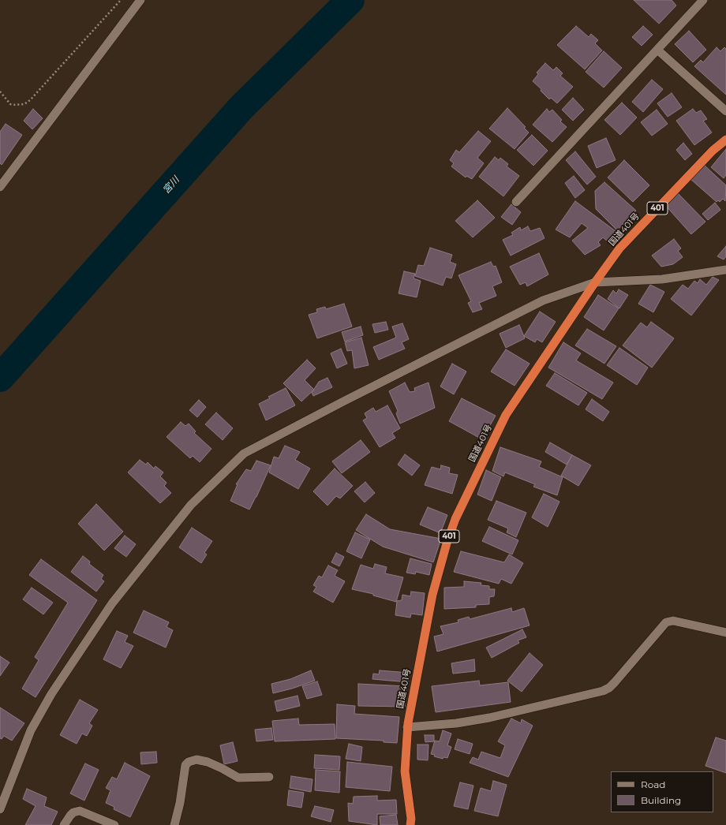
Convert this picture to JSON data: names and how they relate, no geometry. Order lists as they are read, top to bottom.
{
  "streets": {
    "highway": ["401", "国道401号"]
  },
  "water": ["宮川"],
  "legend": ["Road", "Building"]
}
